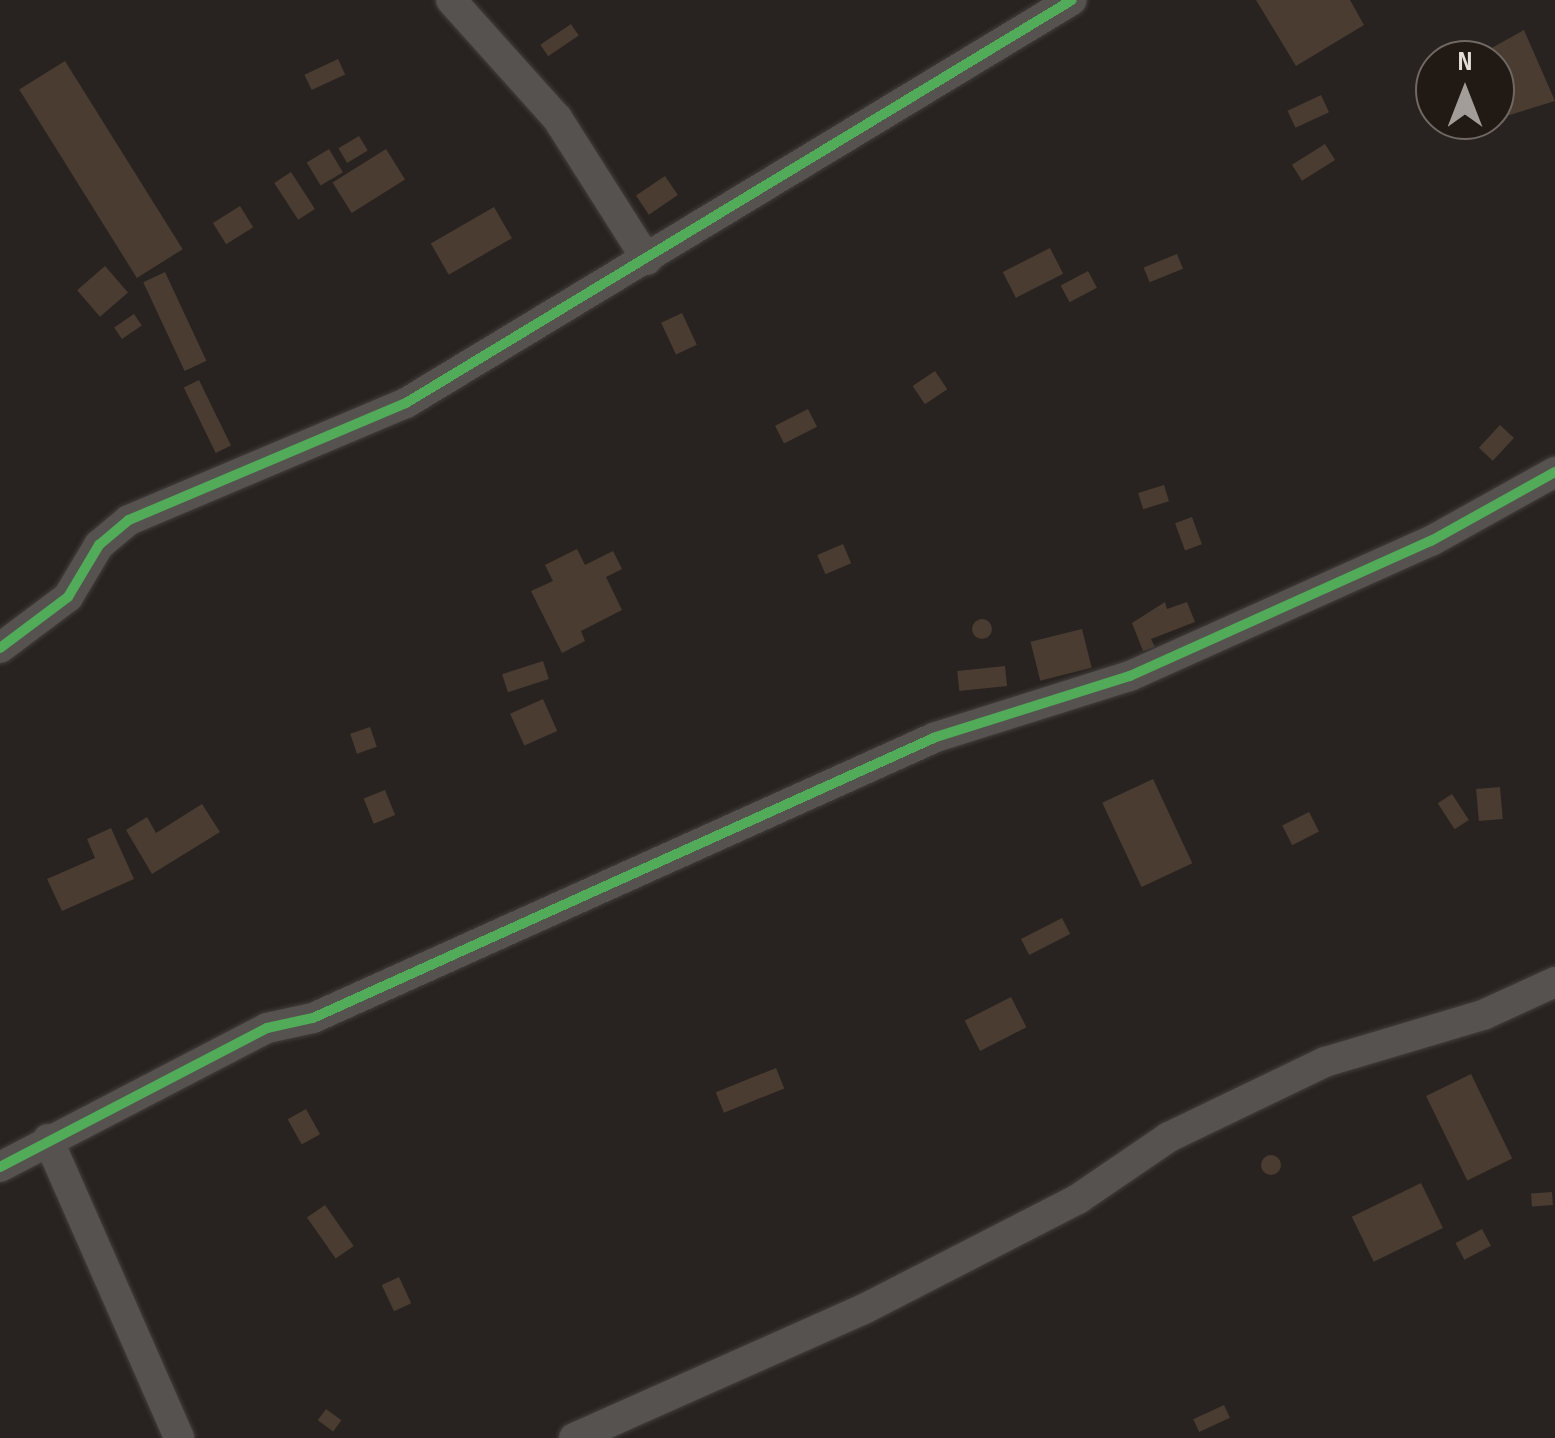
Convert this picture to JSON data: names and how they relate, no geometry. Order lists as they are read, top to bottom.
{
  "north": "top"
}
